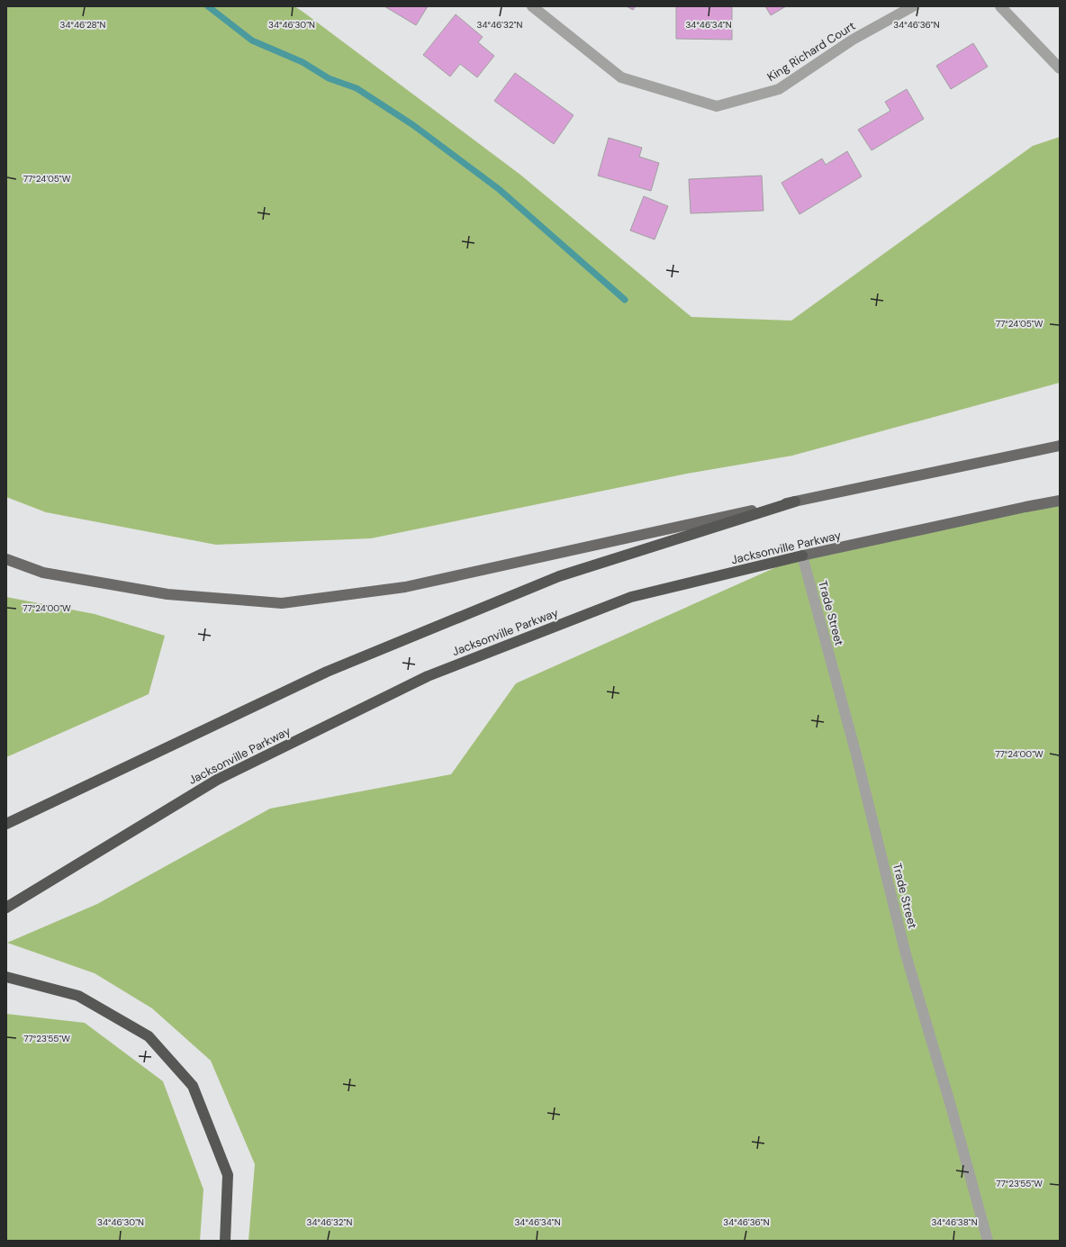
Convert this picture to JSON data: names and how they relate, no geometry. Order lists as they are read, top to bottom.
{
  "streets": {
    "highway": ["Jacksonville Parkway"],
    "street": ["King Richard Court", "Trade Street"]
  },
  "crossings": [
    ["Jacksonville Parkway", "Trade Street"]
  ],
  "coordinates": [
    "34°46'28\"N",
    "34°46'30\"N",
    "34°46'32\"N",
    "34°46'34\"N",
    "34°46'36\"N",
    "77°24'05\"W",
    "77°24'00\"W",
    "77°23'55\"W",
    "34°46'38\"N"
  ]
}
